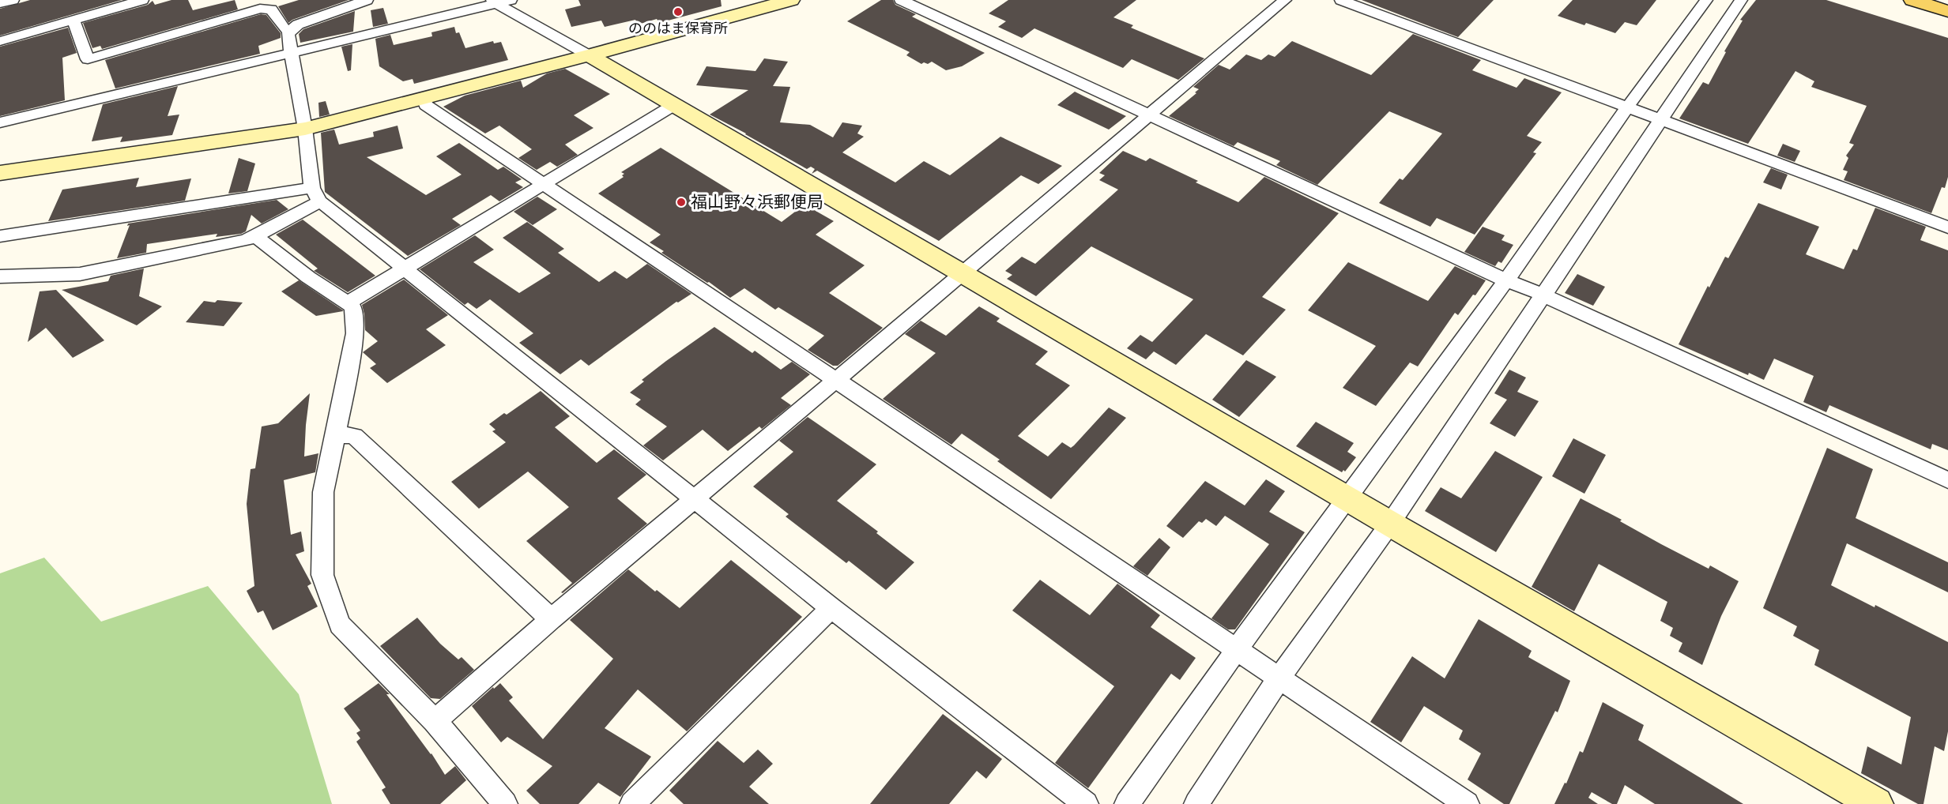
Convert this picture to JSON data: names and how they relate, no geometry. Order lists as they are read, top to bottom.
{
  "places": ["ののはま保育所", "福山野々浜郵便局"]
}
